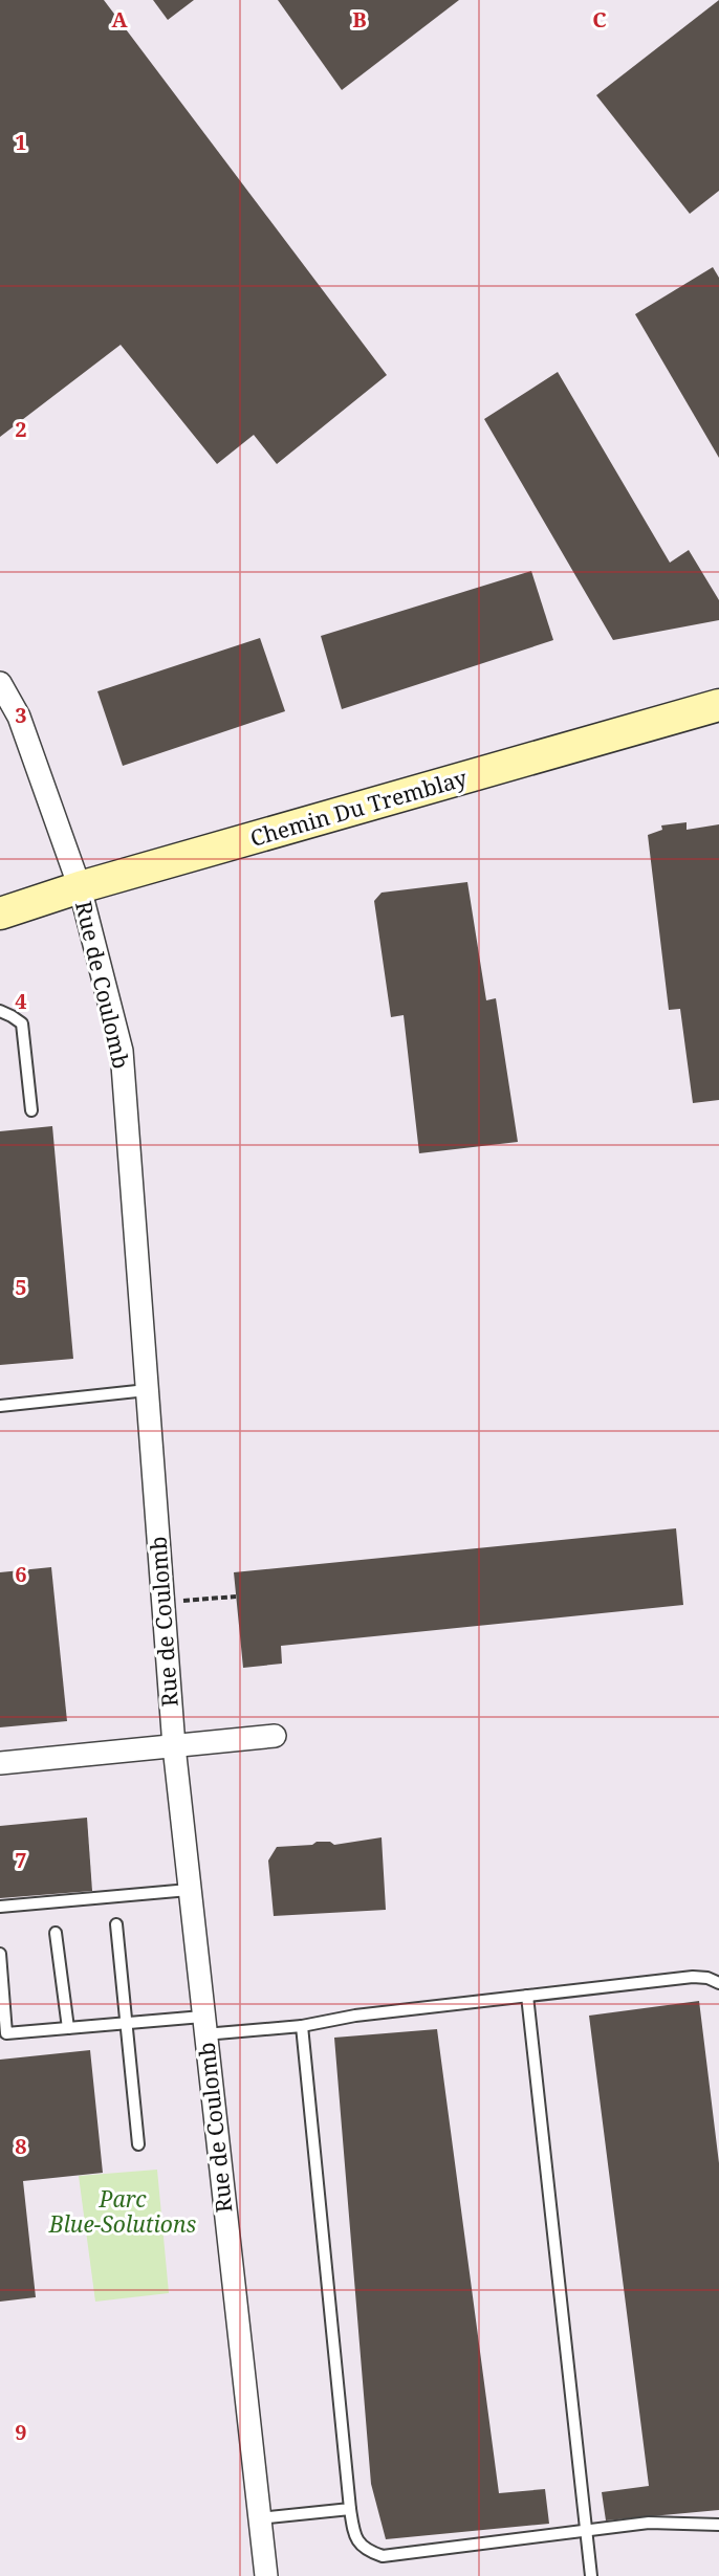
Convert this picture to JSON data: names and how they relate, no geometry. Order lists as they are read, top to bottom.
{
  "streets": {
    "street": ["Chemin Du Tremblay", "Rue de Coulomb"]
  },
  "crossings": [
    ["Chemin Du Tremblay", "Rue de Coulomb"]
  ],
  "parks": ["Parc Blue-Solutions"],
  "grid": {
    "columns": ["A", "B", "C"],
    "rows": [
      "1",
      "2",
      "3",
      "4",
      "5",
      "6",
      "7",
      "8",
      "9"
    ]
  }
}
